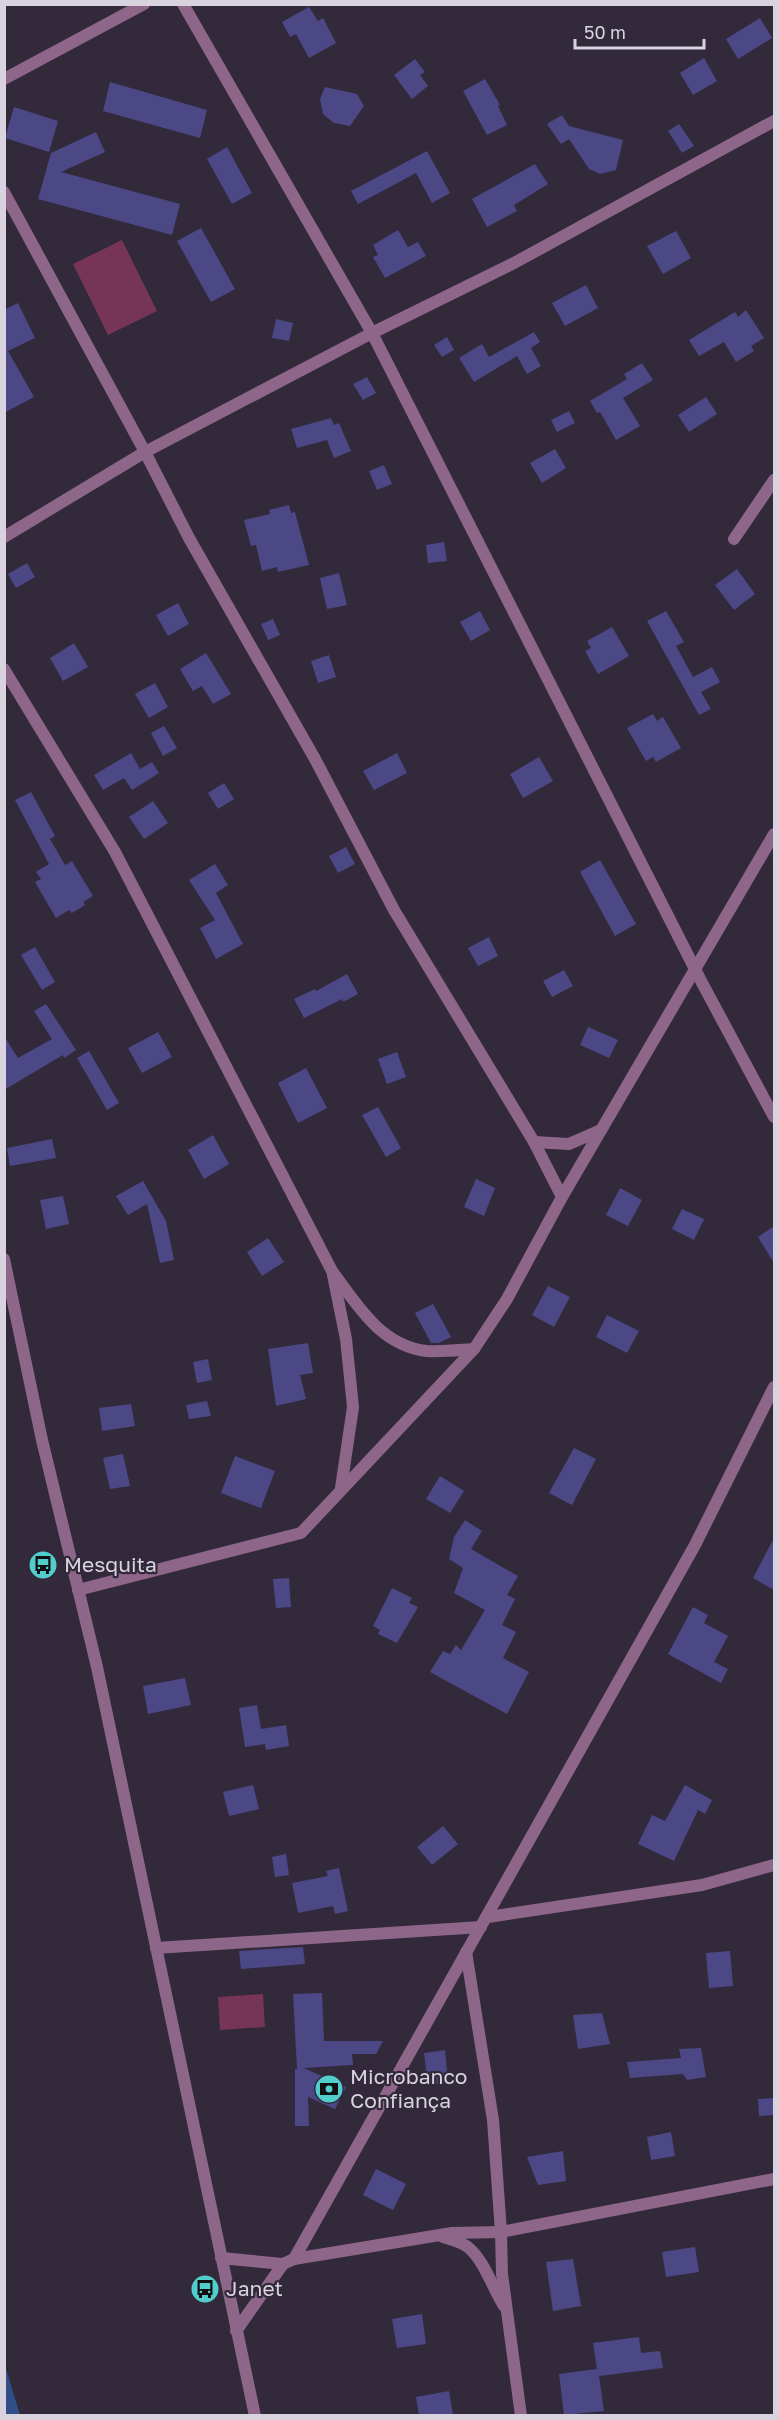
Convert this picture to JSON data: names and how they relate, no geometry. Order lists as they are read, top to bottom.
{
  "places": {
    "bus stop": ["Mesquita", "Janet"],
    "bank": ["Microbanco Confiança"]
  },
  "scale_bar": "50 m"
}
